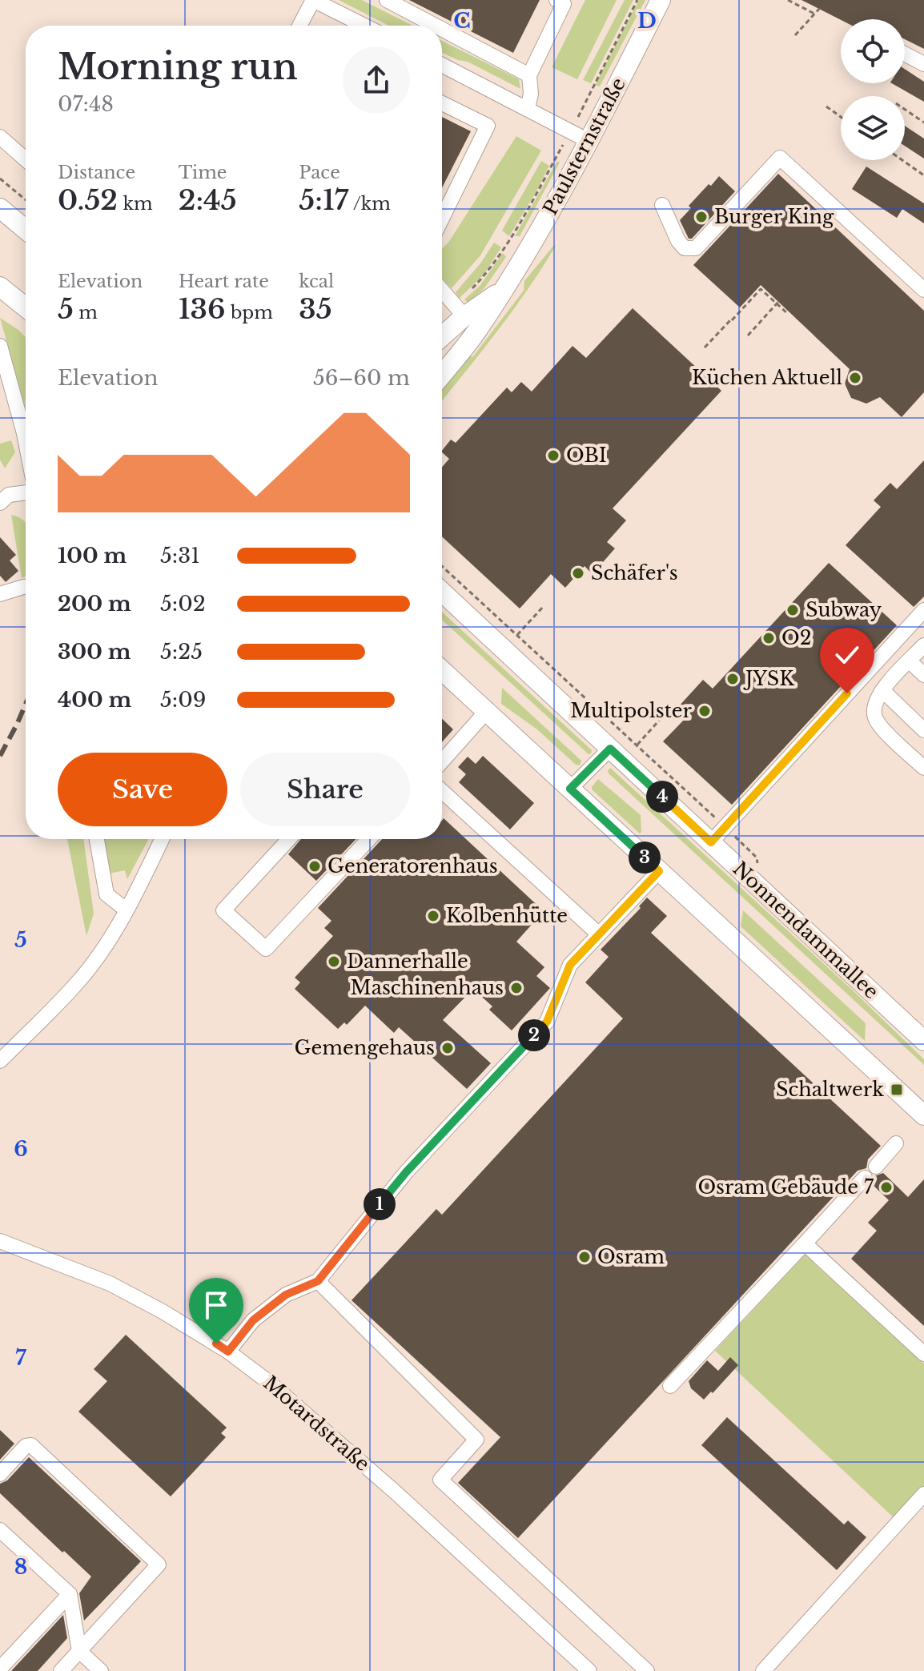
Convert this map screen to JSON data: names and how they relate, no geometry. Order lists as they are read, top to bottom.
{
  "streets": {
    "main road": ["Paulsternstraße", "Nonnendammallee"],
    "street": ["Motardstraße"]
  },
  "places": {
    "other": [
      "Burger King",
      "Küchen Aktuell",
      "OBI",
      "Schäfer's",
      "Subway",
      "O2",
      "JYSK",
      "Multipolster",
      "Generatorenhaus",
      "Kolbenhütte",
      "Dannerhalle",
      "Maschinenhaus",
      "Gemengehaus",
      "Osram Gebäude 7",
      "Osram"
    ],
    "transit": ["Schaltwerk"]
  },
  "page": {
    "heading": ["Morning run", "07:48"],
    "stats": [
      ["Distance", "0.52 km"],
      ["Time", "2:45"],
      ["Pace", "5:17 /km"],
      ["Elevation", "5 m"],
      ["Heart rate", "136 bpm"],
      ["kcal", "35"]
    ],
    "chart": ["Elevation", "56–60 m"],
    "list": [
      {
        "name": "100 m",
        "note": "5:31"
      },
      {
        "name": "200 m",
        "note": "5:02"
      },
      {
        "name": "300 m",
        "note": "5:25"
      },
      {
        "name": "400 m",
        "note": "5:09"
      }
    ],
    "buttons": ["Save", "Share"],
    "pins": [
      "4",
      "3",
      "2",
      "1"
    ]
  },
  "grid": {
    "columns": ["C", "D"],
    "rows": [
      "5",
      "6",
      "7",
      "8"
    ]
  }
}
